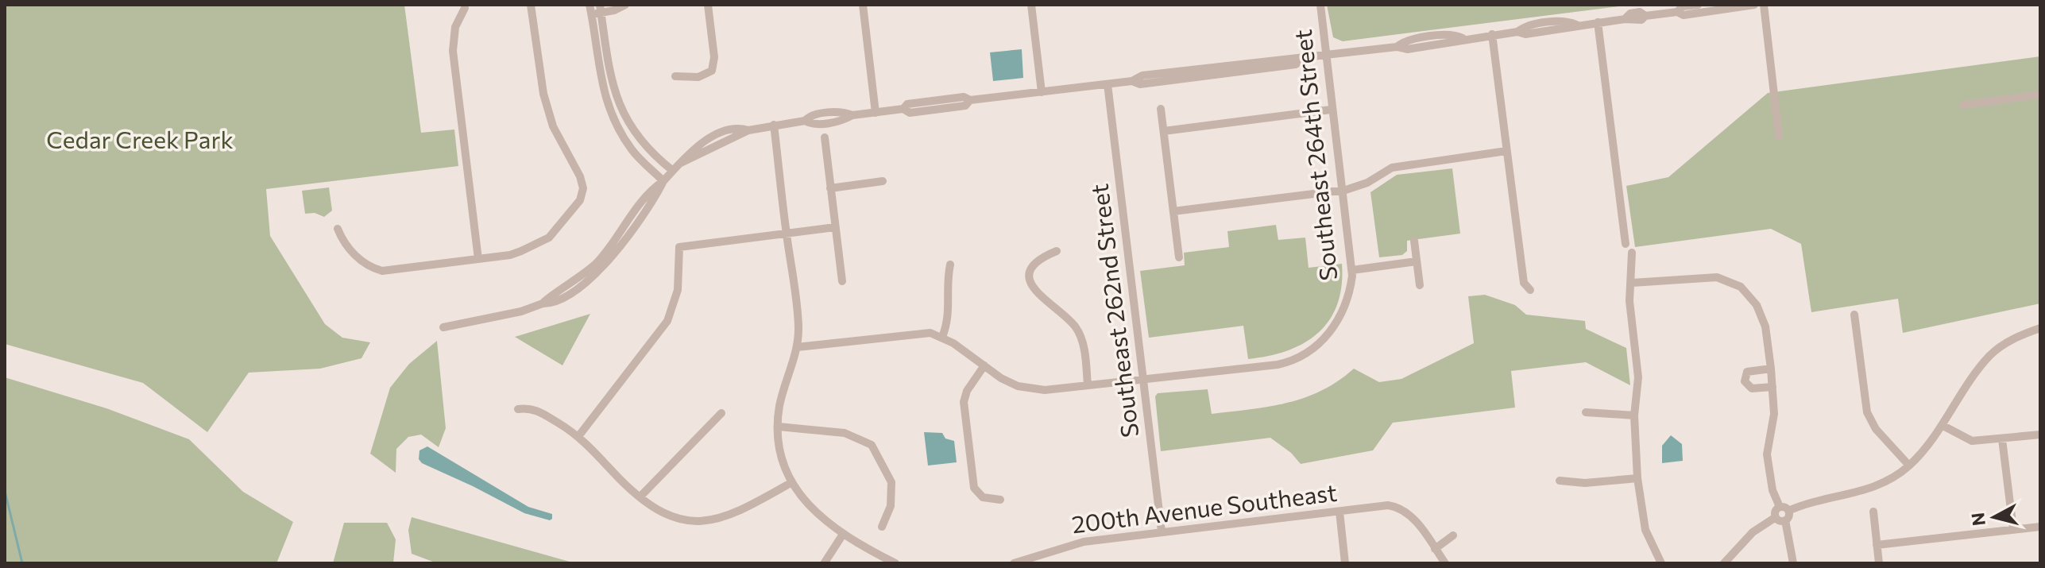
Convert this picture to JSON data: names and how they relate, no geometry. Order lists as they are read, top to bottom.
{
  "streets": {
    "street": ["Southeast 264th Street", "Southeast 262nd Street", "200th Avenue Southeast"]
  },
  "crossings": [
    ["Southeast 264th Street", "Southeast 262nd Street"],
    ["Southeast 262nd Street", "200th Avenue Southeast"]
  ],
  "parks": ["Cedar Creek Park"],
  "north": "left"
}
